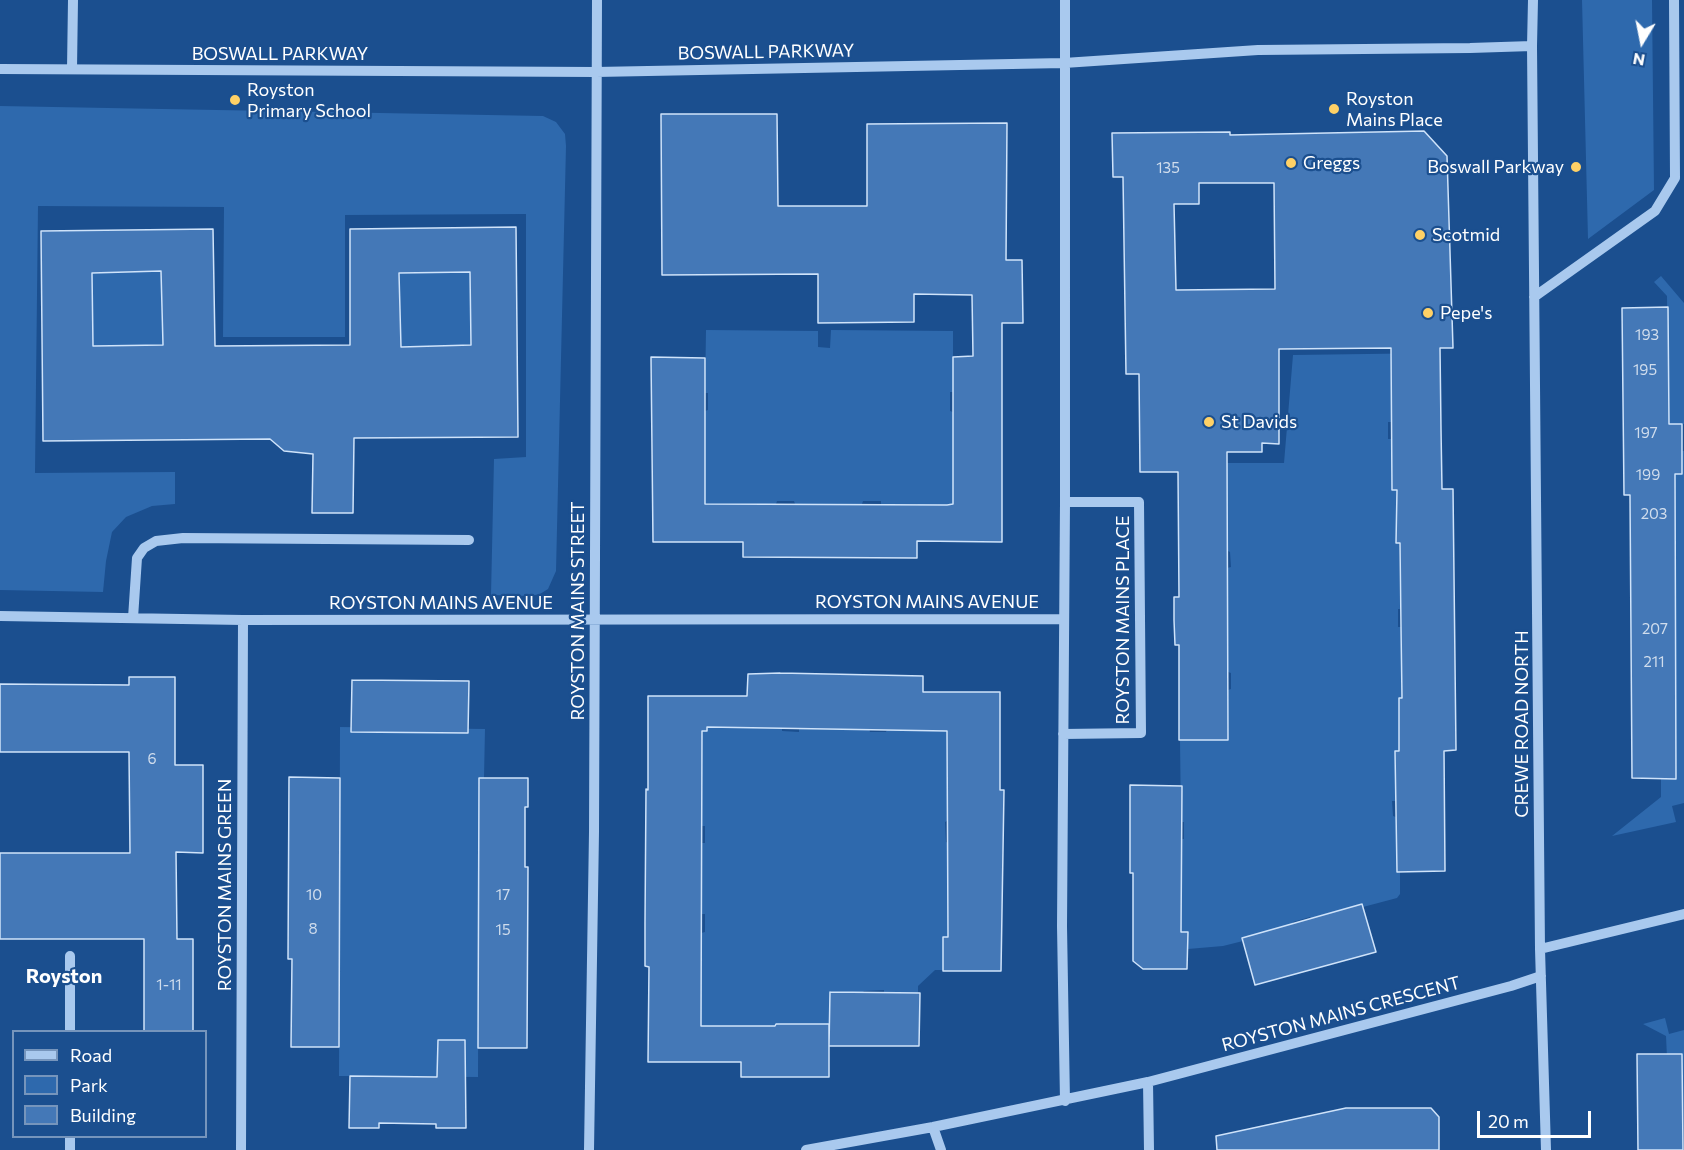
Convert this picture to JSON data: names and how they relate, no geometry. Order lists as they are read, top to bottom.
{
  "streets": {
    "street": [
      "BOSWALL PARKWAY",
      "ROYSTON MAINS AVENUE",
      "ROYSTON MAINS STREET",
      "ROYSTON MAINS PLACE",
      "CREWE ROAD NORTH",
      "ROYSTON MAINS GREEN",
      "ROYSTON MAINS CRESCENT"
    ]
  },
  "crossings": [
    ["BOSWALL PARKWAY", "ROYSTON MAINS STREET"],
    ["BOSWALL PARKWAY", "CREWE ROAD NORTH"],
    ["ROYSTON MAINS AVENUE", "ROYSTON MAINS STREET"],
    ["ROYSTON MAINS AVENUE", "ROYSTON MAINS GREEN"],
    ["CREWE ROAD NORTH", "ROYSTON MAINS CRESCENT"]
  ],
  "districts": ["Royston"],
  "places": [
    "Royston Primary School",
    "Royston Mains Place",
    "Greggs",
    "Boswall Parkway",
    "Scotmid",
    "Pepe's",
    "St Davids"
  ],
  "house_numbers": [
    "135",
    "193",
    "195",
    "197",
    "199",
    "203",
    "207",
    "211",
    "6",
    "10",
    "17",
    "8",
    "15",
    "1-11"
  ],
  "legend": ["Road", "Park", "Building"],
  "scale_bar": "20 m",
  "north": "bottom"
}
